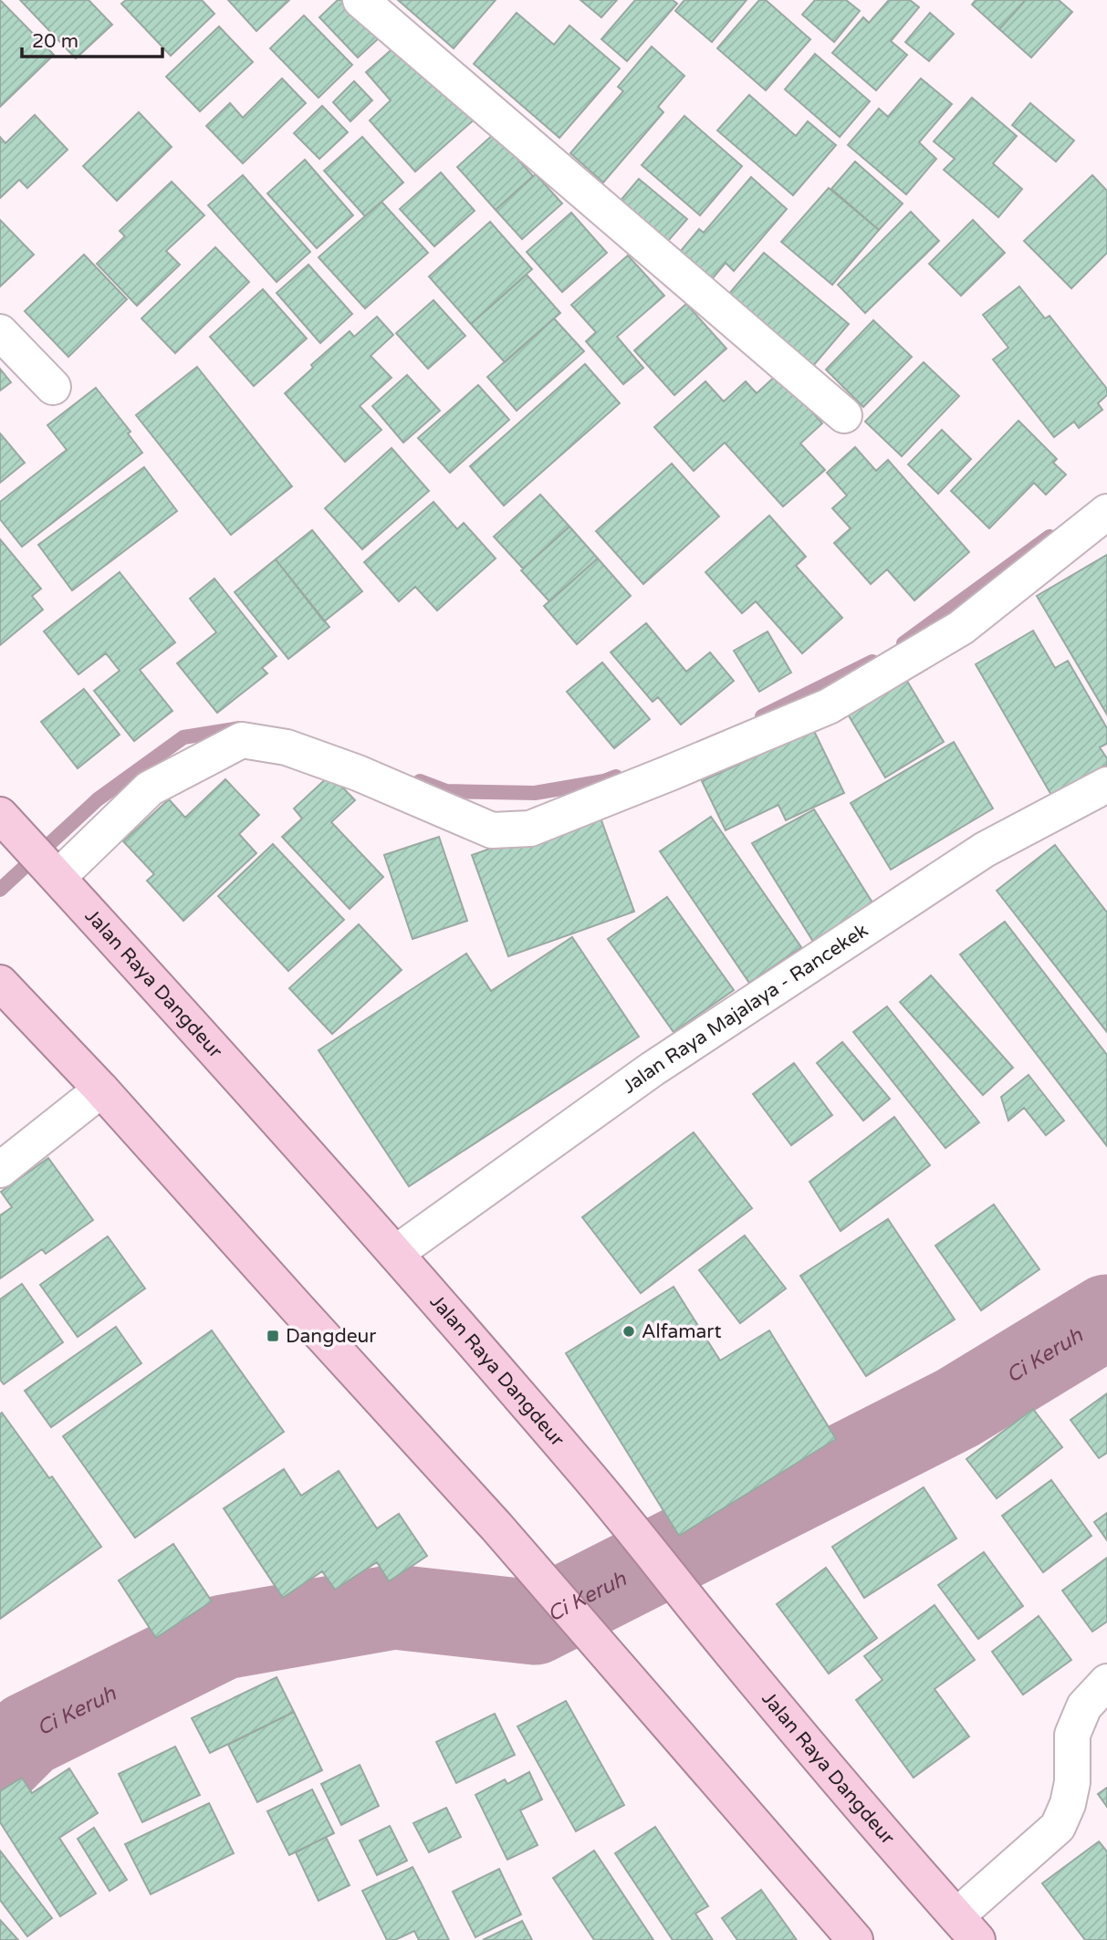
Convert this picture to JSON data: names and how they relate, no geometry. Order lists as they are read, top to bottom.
{
  "streets": {
    "highway": ["Jalan Raya Dangdeur"],
    "street": ["Jalan Raya Majalaya - Rancekek"]
  },
  "crossings": [
    ["Jalan Raya Dangdeur", "Jalan Raya Majalaya - Rancekek"]
  ],
  "water": ["Ci Keruh"],
  "places": {
    "other": ["Alfamart"],
    "transit": ["Dangdeur"]
  },
  "scale_bar": "20 m"
}
